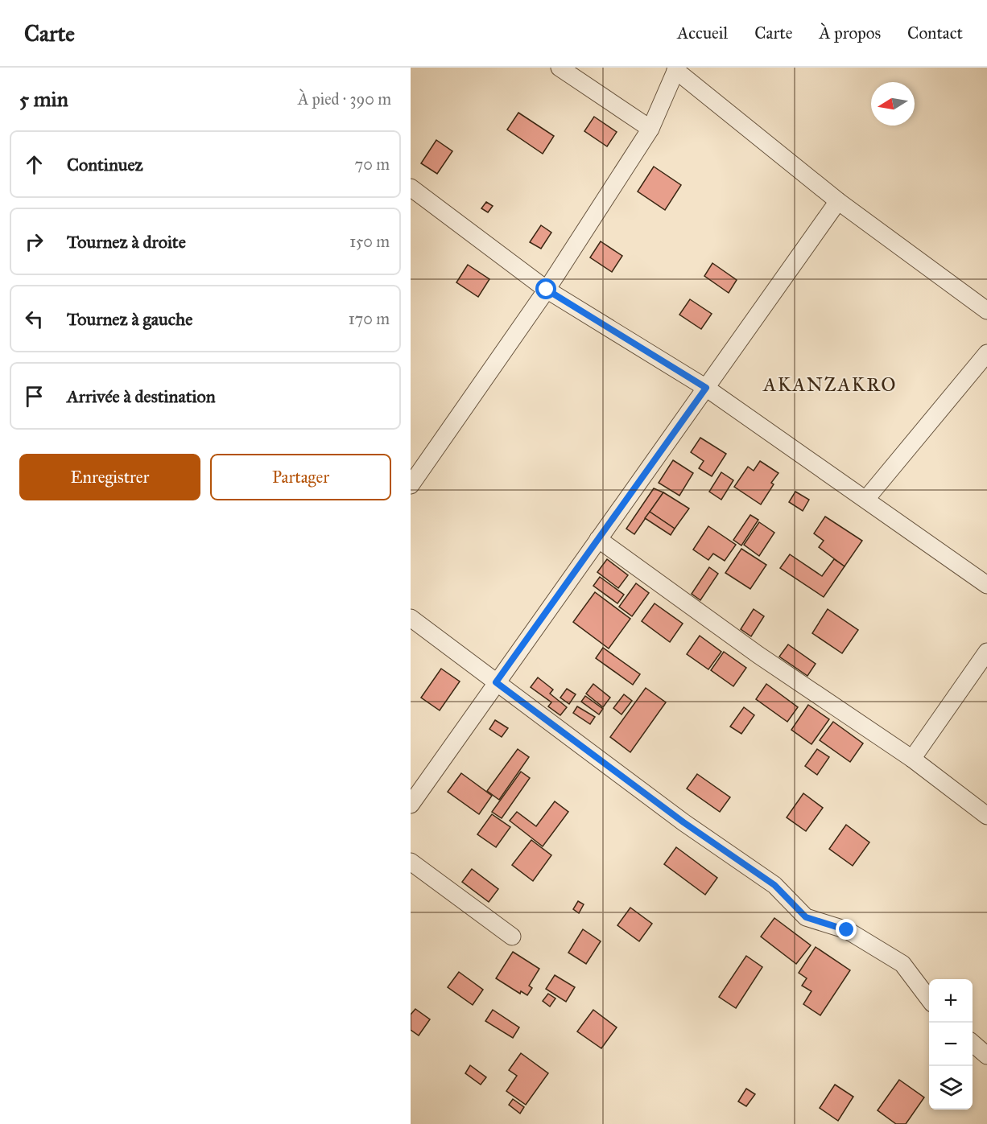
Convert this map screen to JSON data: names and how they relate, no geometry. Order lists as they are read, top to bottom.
{
  "districts": ["AKANZAKRO"],
  "north": "left",
  "page": {
    "header": "Carte",
    "nav": [
      "Accueil",
      "Carte",
      "À propos",
      "Contact"
    ],
    "heading": ["5 min", "À pied · 390 m"],
    "list": [
      ["Continuez", "70 m"],
      ["Tournez à droite", "150 m"],
      ["Tournez à gauche", "170 m"],
      "Arrivée à destination"
    ],
    "buttons": ["Enregistrer", "Partager"],
    "map_buttons": ["+", "−"]
  }
}
